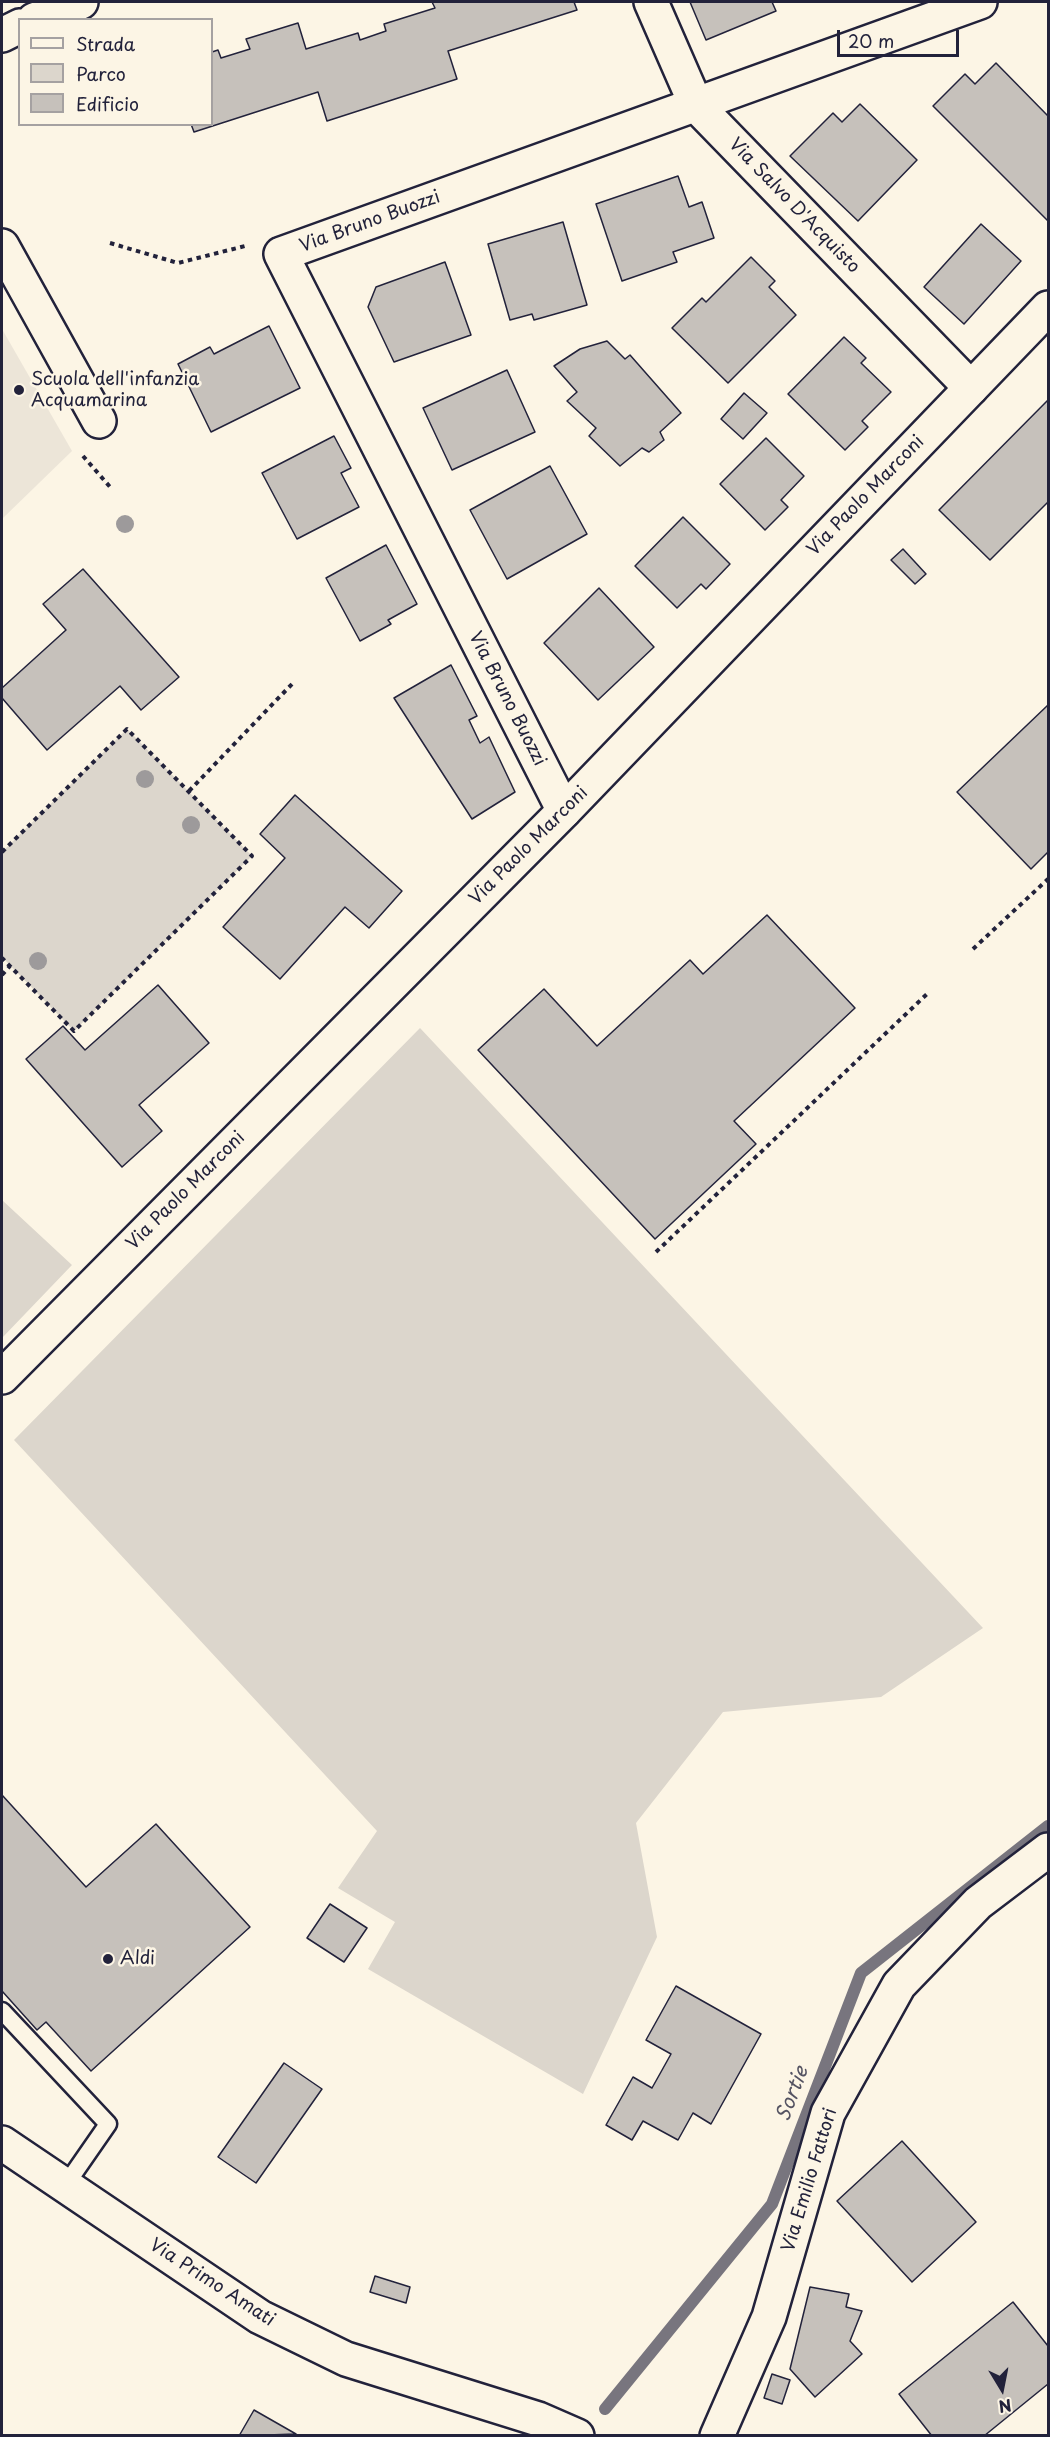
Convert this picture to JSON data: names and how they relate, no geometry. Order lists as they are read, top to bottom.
{
  "streets": {
    "street": [
      "Via Salvo D'Acquisto",
      "Via Bruno Buozzi",
      "Via Paolo Marconi",
      "Via Emilio Fattori",
      "Via Primo Amati"
    ]
  },
  "crossings": [
    ["Via Salvo D'Acquisto", "Via Bruno Buozzi"],
    ["Via Salvo D'Acquisto", "Via Paolo Marconi"],
    ["Via Bruno Buozzi", "Via Paolo Marconi"]
  ],
  "water": ["Sortie"],
  "places": ["Scuola dell'infanzia Acquamarina", "Aldi"],
  "legend": ["Strada", "Parco", "Edificio"],
  "scale_bar": "20 m",
  "north": "bottom"
}
